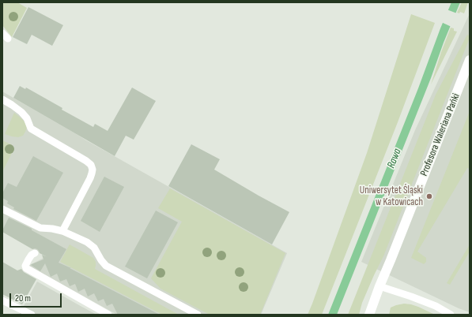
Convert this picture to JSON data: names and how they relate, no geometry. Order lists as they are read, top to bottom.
{
  "streets": {
    "street": ["Profesora Waleriana Pańki"]
  },
  "water": ["Rawa"],
  "places": ["Uniwersytet Śląski w Katowicach"],
  "scale_bar": "20 m"
}
